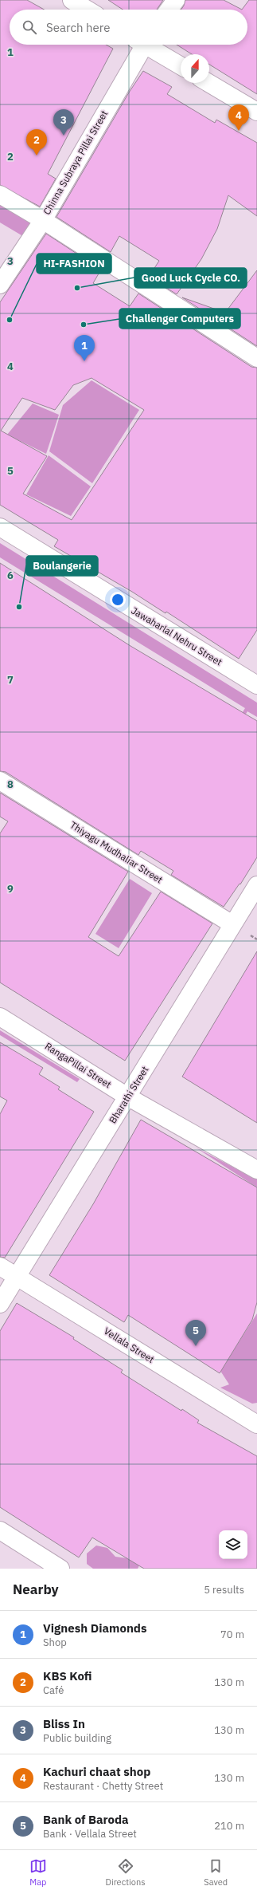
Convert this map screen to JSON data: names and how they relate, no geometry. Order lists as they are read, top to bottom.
{
  "streets": {
    "street": [
      "Chinna Subraya Pillai Street",
      "Jawaharlal Nehru Street",
      "Thiyagu Mudhaliar Street",
      "RangaPillai Street",
      "Bharathi Street",
      "Vellala Street"
    ]
  },
  "crossings": [
    ["Thiyagu Mudhaliar Street", "Bharathi Street"],
    ["RangaPillai Street", "Bharathi Street"],
    ["Bharathi Street", "Vellala Street"]
  ],
  "places": [
    "Good Luck Cycle CO.",
    "HI-FASHION",
    "Challenger Computers",
    "Boulangerie"
  ],
  "north": "top",
  "page": {
    "search": "Search here",
    "pins": [
      "4",
      "3",
      "2",
      "1",
      "5"
    ],
    "heading": ["Nearby", "5 results"],
    "list": [
      {
        "mark": "1",
        "name": "Vignesh Diamonds",
        "note": "Shop",
        "value": "70 m"
      },
      {
        "mark": "2",
        "name": "KBS Kofi",
        "note": "Café",
        "value": "130 m"
      },
      {
        "mark": "3",
        "name": "Bliss In",
        "note": "Public building",
        "value": "130 m"
      },
      {
        "mark": "4",
        "name": "Kachuri chaat shop",
        "note": "Restaurant · Chetty Street",
        "value": "130 m"
      },
      {
        "mark": "5",
        "name": "Bank of Baroda",
        "note": "Bank · Vellala Street",
        "value": "210 m"
      }
    ],
    "nav": ["Map", "Directions", "Saved"]
  },
  "grid": {
    "rows": [
      "1",
      "2",
      "3",
      "4",
      "5",
      "6",
      "7",
      "8",
      "9"
    ]
  }
}
